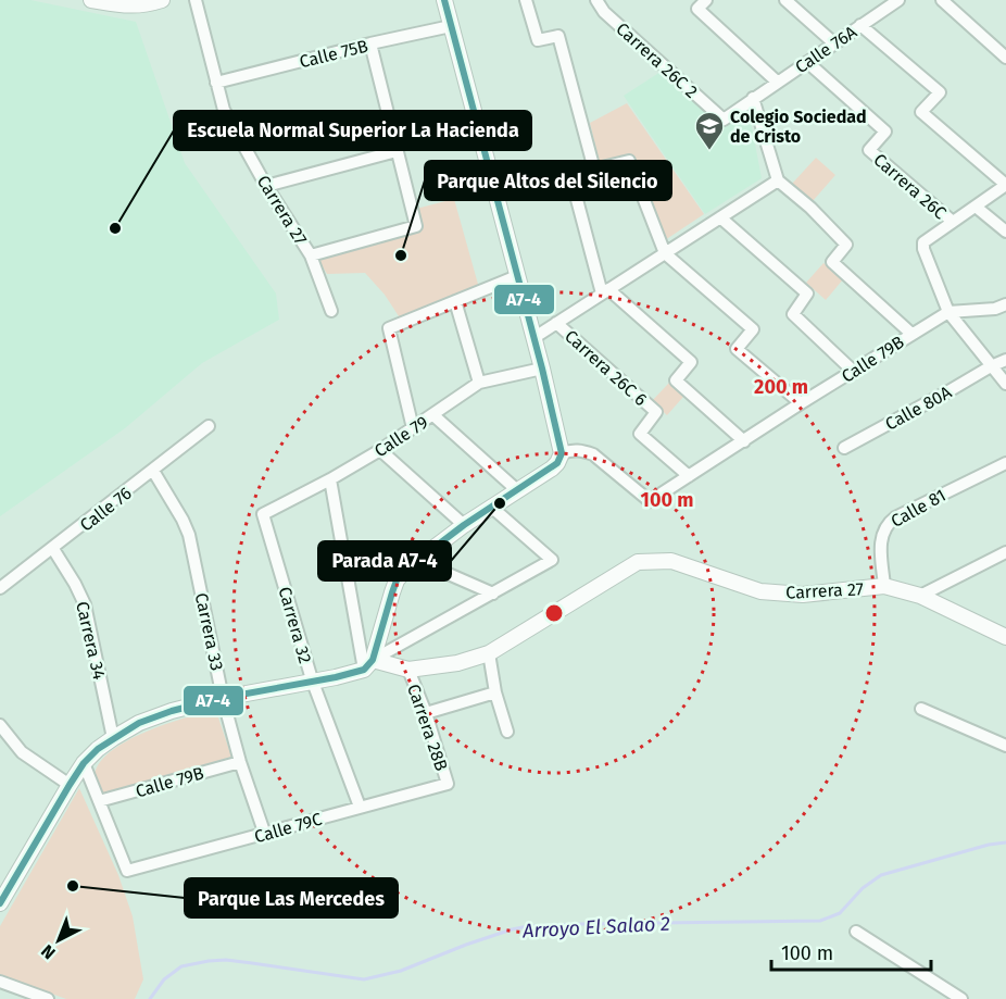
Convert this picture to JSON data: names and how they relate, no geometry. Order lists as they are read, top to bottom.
{
  "streets": {
    "street": [
      "Calle 76A",
      "Calle 75B",
      "Carrera 26C 2",
      "Carrera 26C",
      "Carrera 27",
      "Calle 79B",
      "Carrera 26C 6",
      "Calle 80A",
      "Calle 79",
      "Calle 81",
      "Calle 76",
      "Carrera 32",
      "Carrera 33",
      "Carrera 34",
      "Carrera 28B",
      "Calle 79C"
    ]
  },
  "crossings": [
    ["Calle 76A", "Carrera 26C 2"],
    ["Calle 76A", "Carrera 26C"],
    ["Calle 75B", "Carrera 27"],
    ["Carrera 27", "Calle 81"],
    ["Calle 79B", "Carrera 26C 6"],
    ["Calle 79B", "Carrera 33"],
    ["Calle 79B", "Calle 79C"],
    ["Calle 79", "Carrera 32"],
    ["Calle 76", "Carrera 33"],
    ["Calle 76", "Carrera 34"],
    ["Carrera 32", "Calle 79C"],
    ["Carrera 33", "Calle 79C"],
    ["Carrera 28B", "Calle 79C"]
  ],
  "water": ["Arroyo El Salao 2"],
  "places": {
    "school or university": ["Colegio Sociedad de Cristo"],
    "other": [
      "Escuela Normal Superior La Hacienda",
      "Parque Altos del Silencio",
      "Parada A7-4",
      "Parque Las Mercedes"
    ]
  },
  "lines": ["transit line A7-4"],
  "scale_bar": "100 m",
  "north": "bottom left",
  "rings": ["200 m", "100 m"]
}
